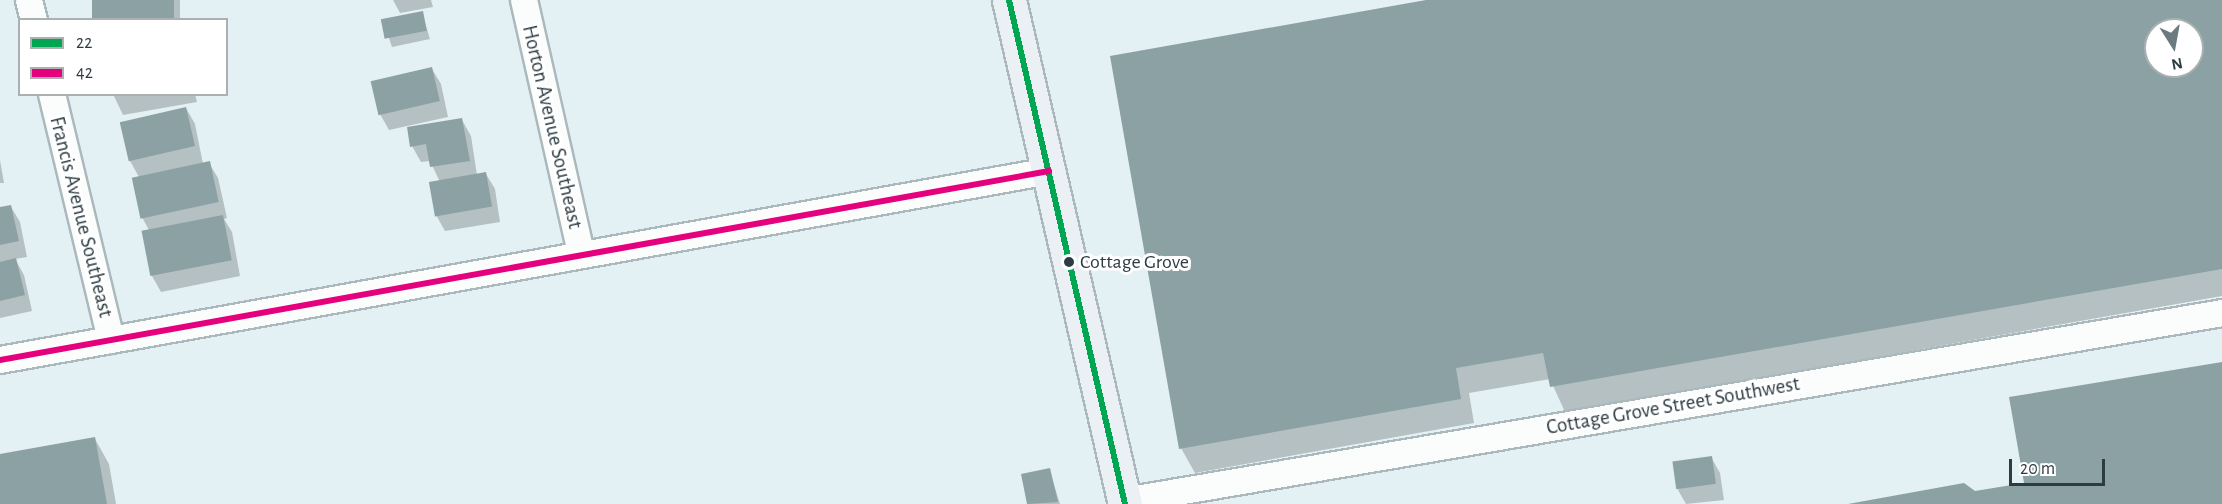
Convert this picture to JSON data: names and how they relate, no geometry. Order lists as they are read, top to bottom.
{
  "streets": {
    "street": ["Horton Avenue Southeast", "Francis Avenue Southeast", "Cottage Grove Street Southwest"]
  },
  "places": ["Cottage Grove"],
  "lines": ["transit line 22", "transit line 42"],
  "legend": ["22", "42"],
  "scale_bar": "20 m",
  "north": "bottom"
}
